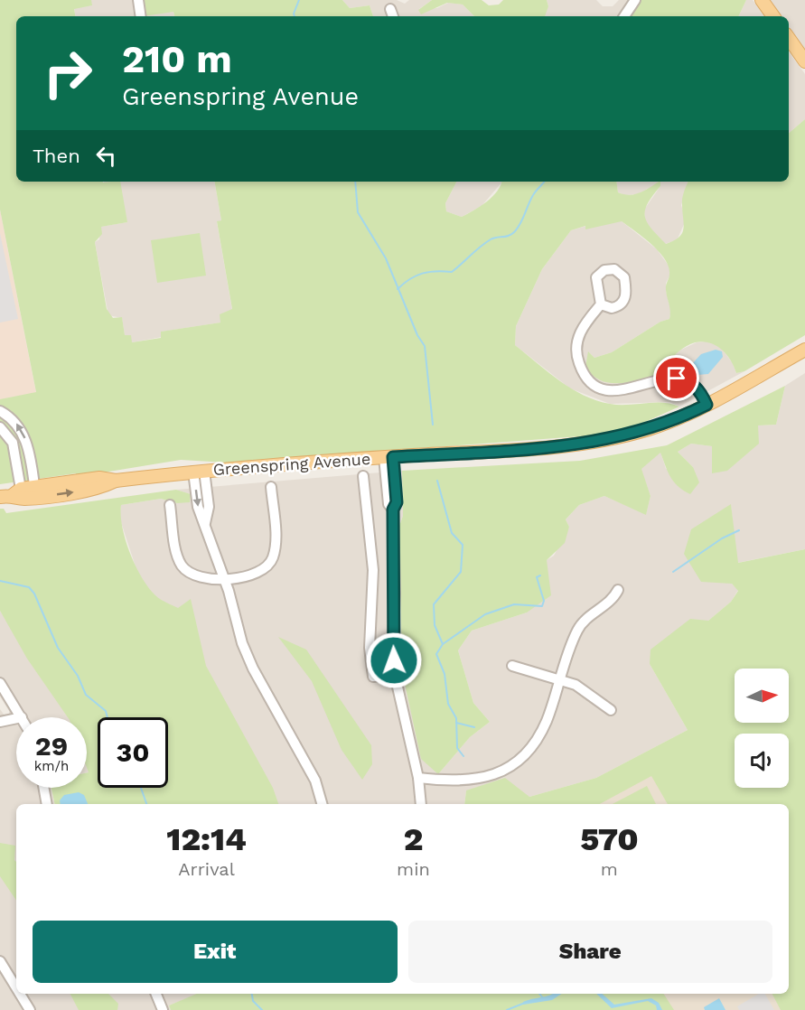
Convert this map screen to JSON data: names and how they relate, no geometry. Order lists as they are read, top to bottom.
{
  "streets": {
    "main road": ["Greenspring Avenue"]
  },
  "north": "right",
  "page": {
    "turn": ["210 m", "Greenspring Avenue"],
    "then": "Then",
    "speed": "29 km/h",
    "limit": "30",
    "eta": [
      "12:14",
      "Arrival",
      "2",
      "min",
      "570",
      "m"
    ],
    "buttons": ["Exit", "Share"]
  }
}
